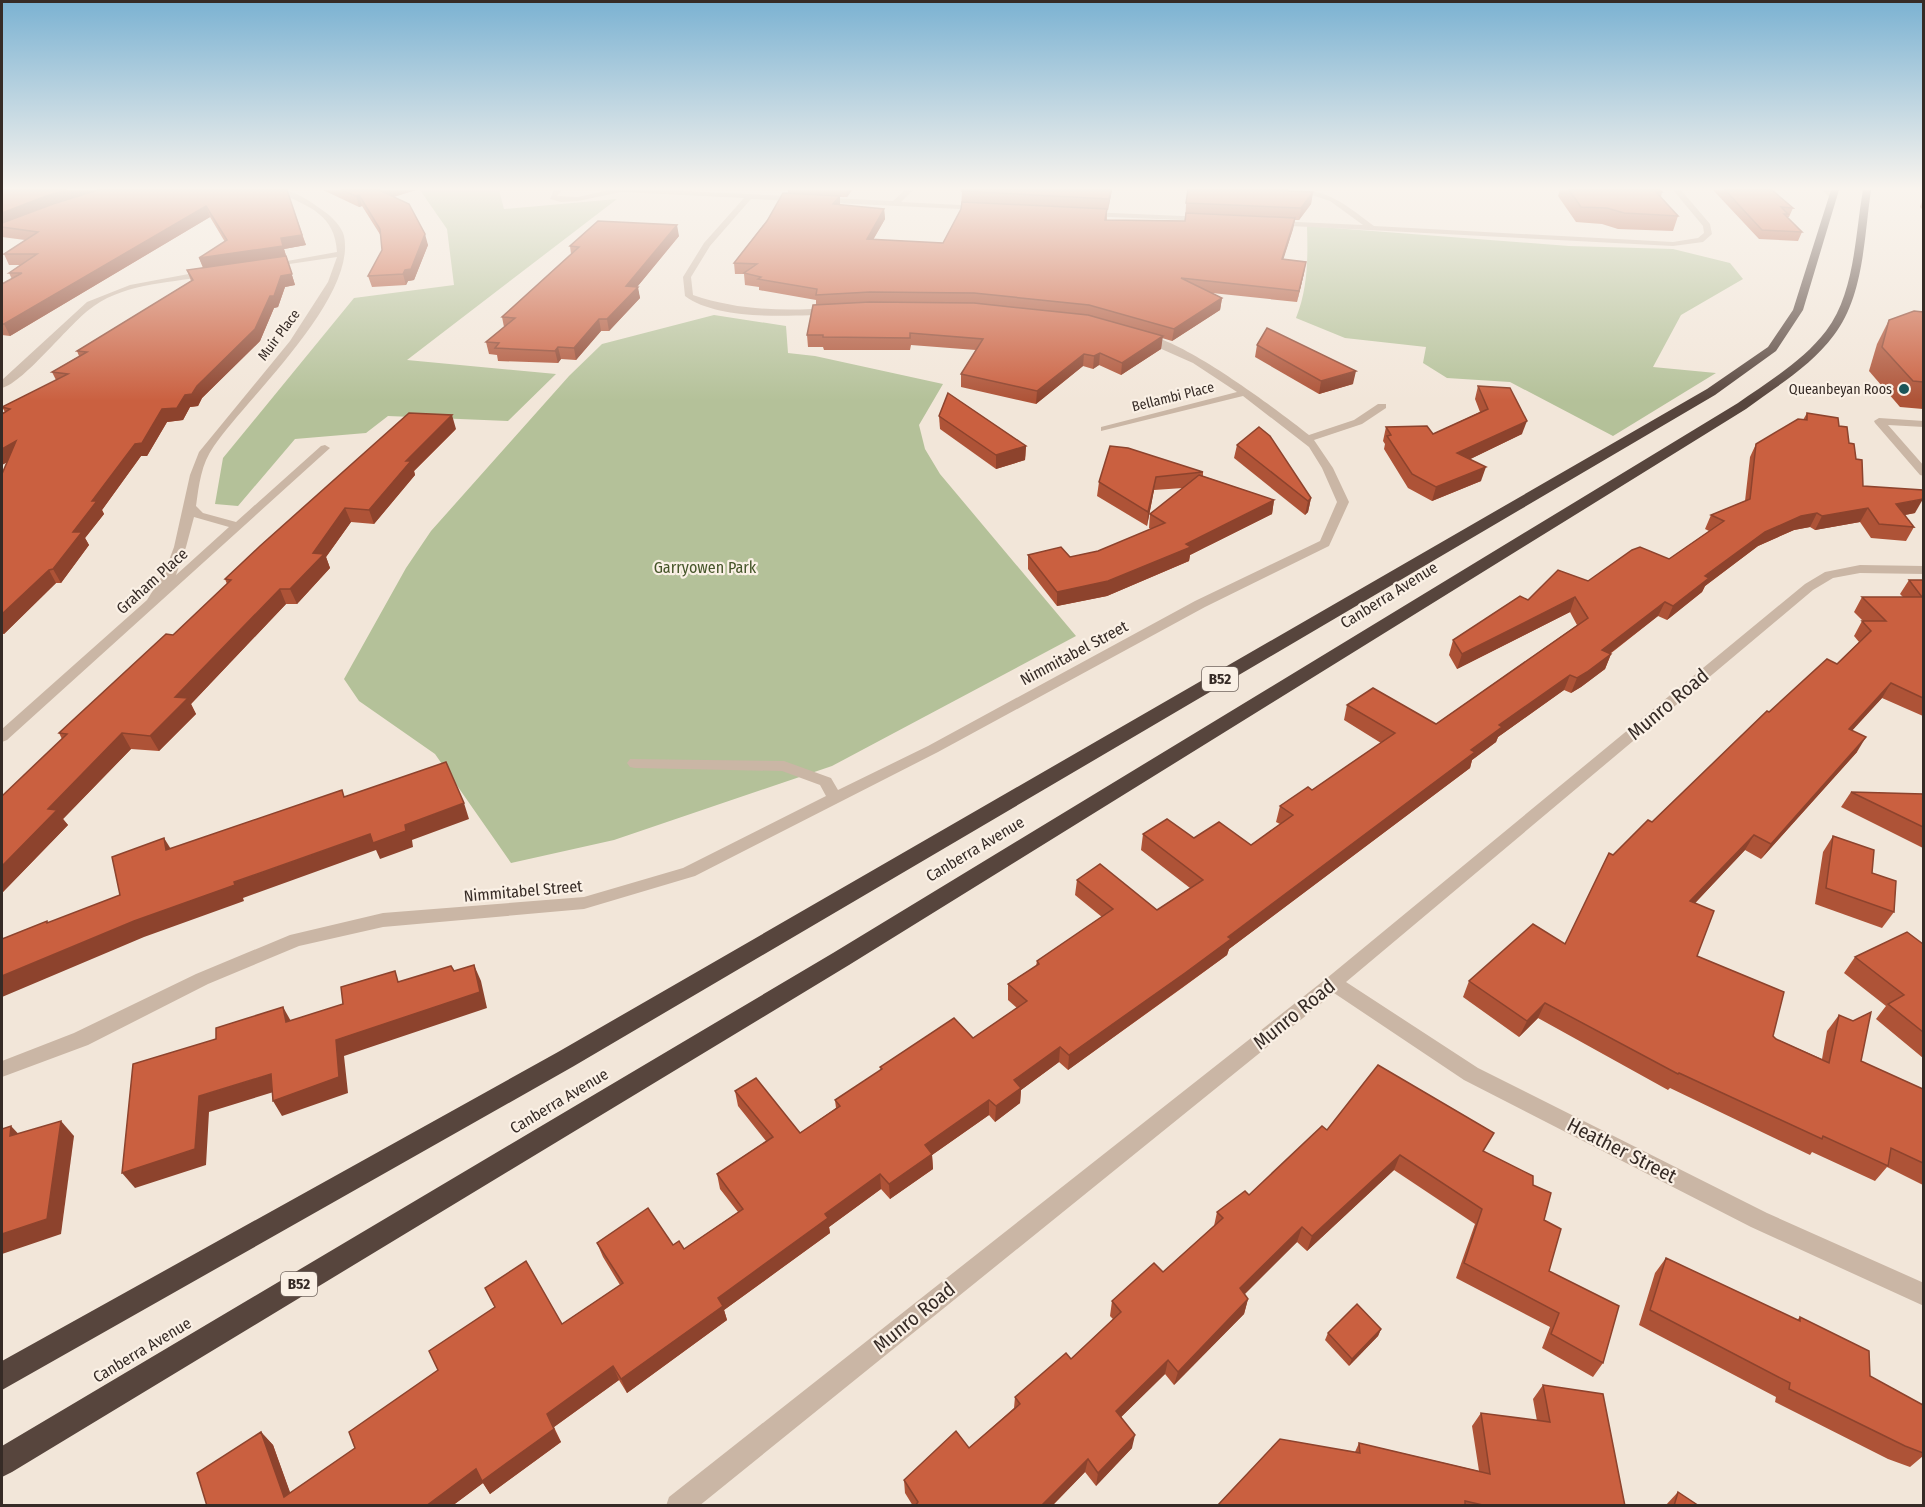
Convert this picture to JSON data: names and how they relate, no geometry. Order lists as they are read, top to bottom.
{
  "streets": {
    "highway": ["Canberra Avenue", "B52"],
    "street": [
      "Muir Place",
      "Bellambi Place",
      "Graham Place",
      "Nimmitabel Street",
      "Munro Road",
      "Heather Street"
    ]
  },
  "crossings": [
    ["Muir Place", "Graham Place"],
    ["Bellambi Place", "Nimmitabel Street"],
    ["Munro Road", "Heather Street"]
  ],
  "parks": ["Garryowen Park"],
  "places": ["Queanbeyan Roos"]
}
